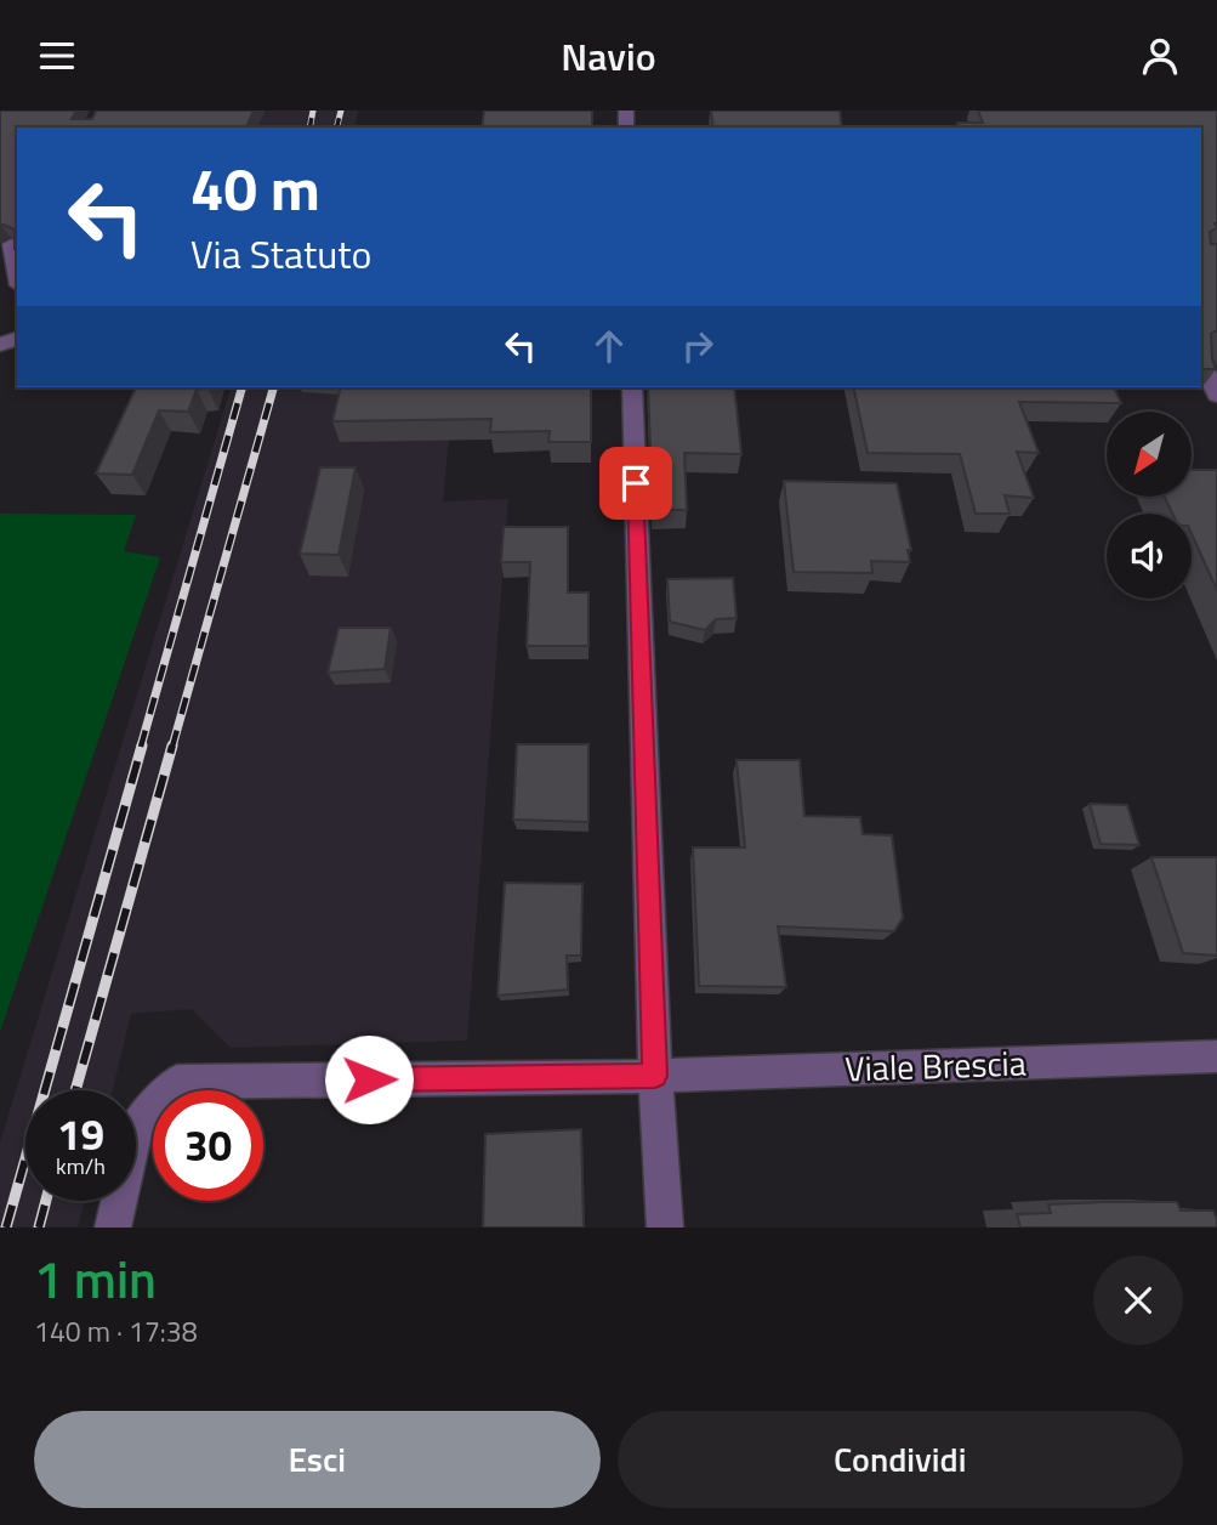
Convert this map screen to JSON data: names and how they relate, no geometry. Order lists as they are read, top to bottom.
{
  "streets": {
    "street": ["Viale Brescia"]
  },
  "north": "bottom left",
  "page": {
    "header": "Navio",
    "turn": ["40 m", "Via Statuto"],
    "speed": "19 km/h",
    "limit": "30",
    "heading": ["1 min", "140 m · 17:38"],
    "buttons": ["Esci", "Condividi"]
  }
}
